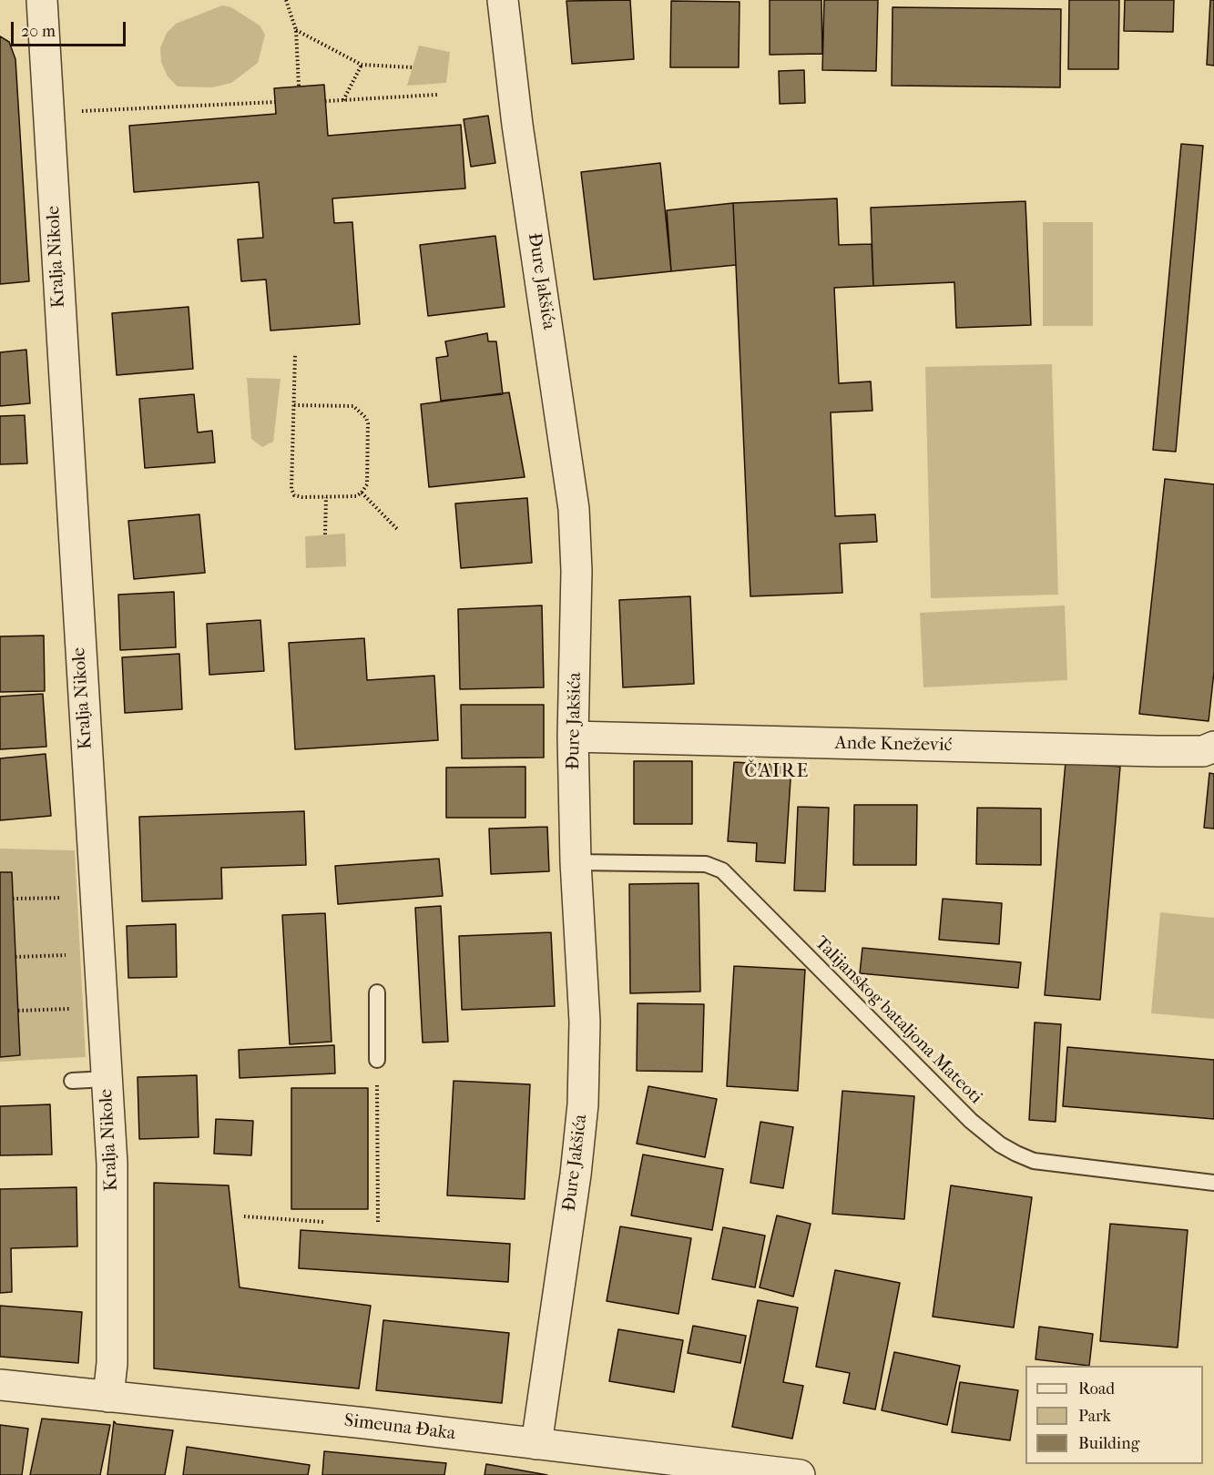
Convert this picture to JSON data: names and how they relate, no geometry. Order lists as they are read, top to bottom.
{
  "streets": {
    "street": [
      "Kralja Nikole",
      "Đure Jakšića",
      "Anđe Knežević",
      "Simeuna Đaka"
    ],
    "lane": ["Talijanskog bataljona Mateoti"]
  },
  "crossings": [
    ["Kralja Nikole", "Simeuna Đaka"],
    ["Đure Jakšića", "Anđe Knežević"],
    ["Đure Jakšića", "Talijanskog bataljona Mateoti"],
    ["Đure Jakšića", "Simeuna Đaka"]
  ],
  "districts": ["ČAIRE"],
  "legend": ["Road", "Park", "Building"],
  "scale_bar": "20 m"
}
